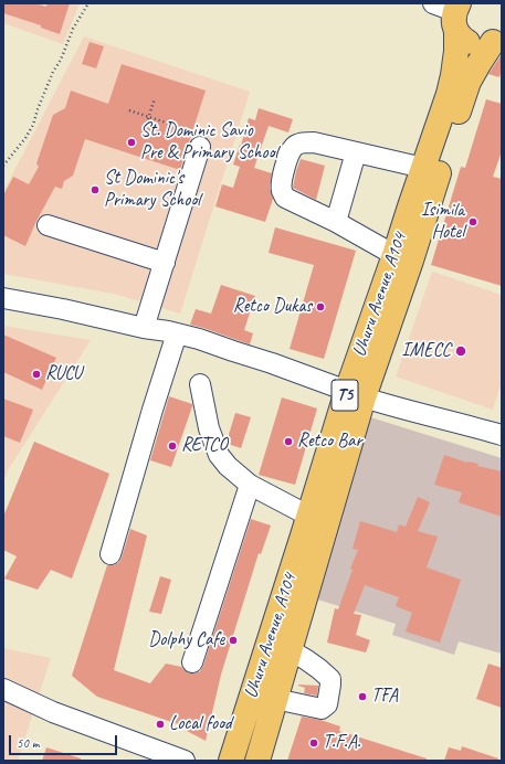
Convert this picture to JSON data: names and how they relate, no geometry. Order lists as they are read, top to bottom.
{
  "streets": {
    "highway": ["Uhuru Avenue, A104", "T5"]
  },
  "places": [
    "St. Dominic Savio Pre & Primary School",
    "St Dominic's Primary School",
    "Isimila Hotel",
    "Retco Dukas",
    "IMECC",
    "RUCU",
    "Retco Bar",
    "RETCO",
    "Dolphy Cafe",
    "TFA",
    "Local food",
    "T.F.A."
  ],
  "scale_bar": "50 m"
}
